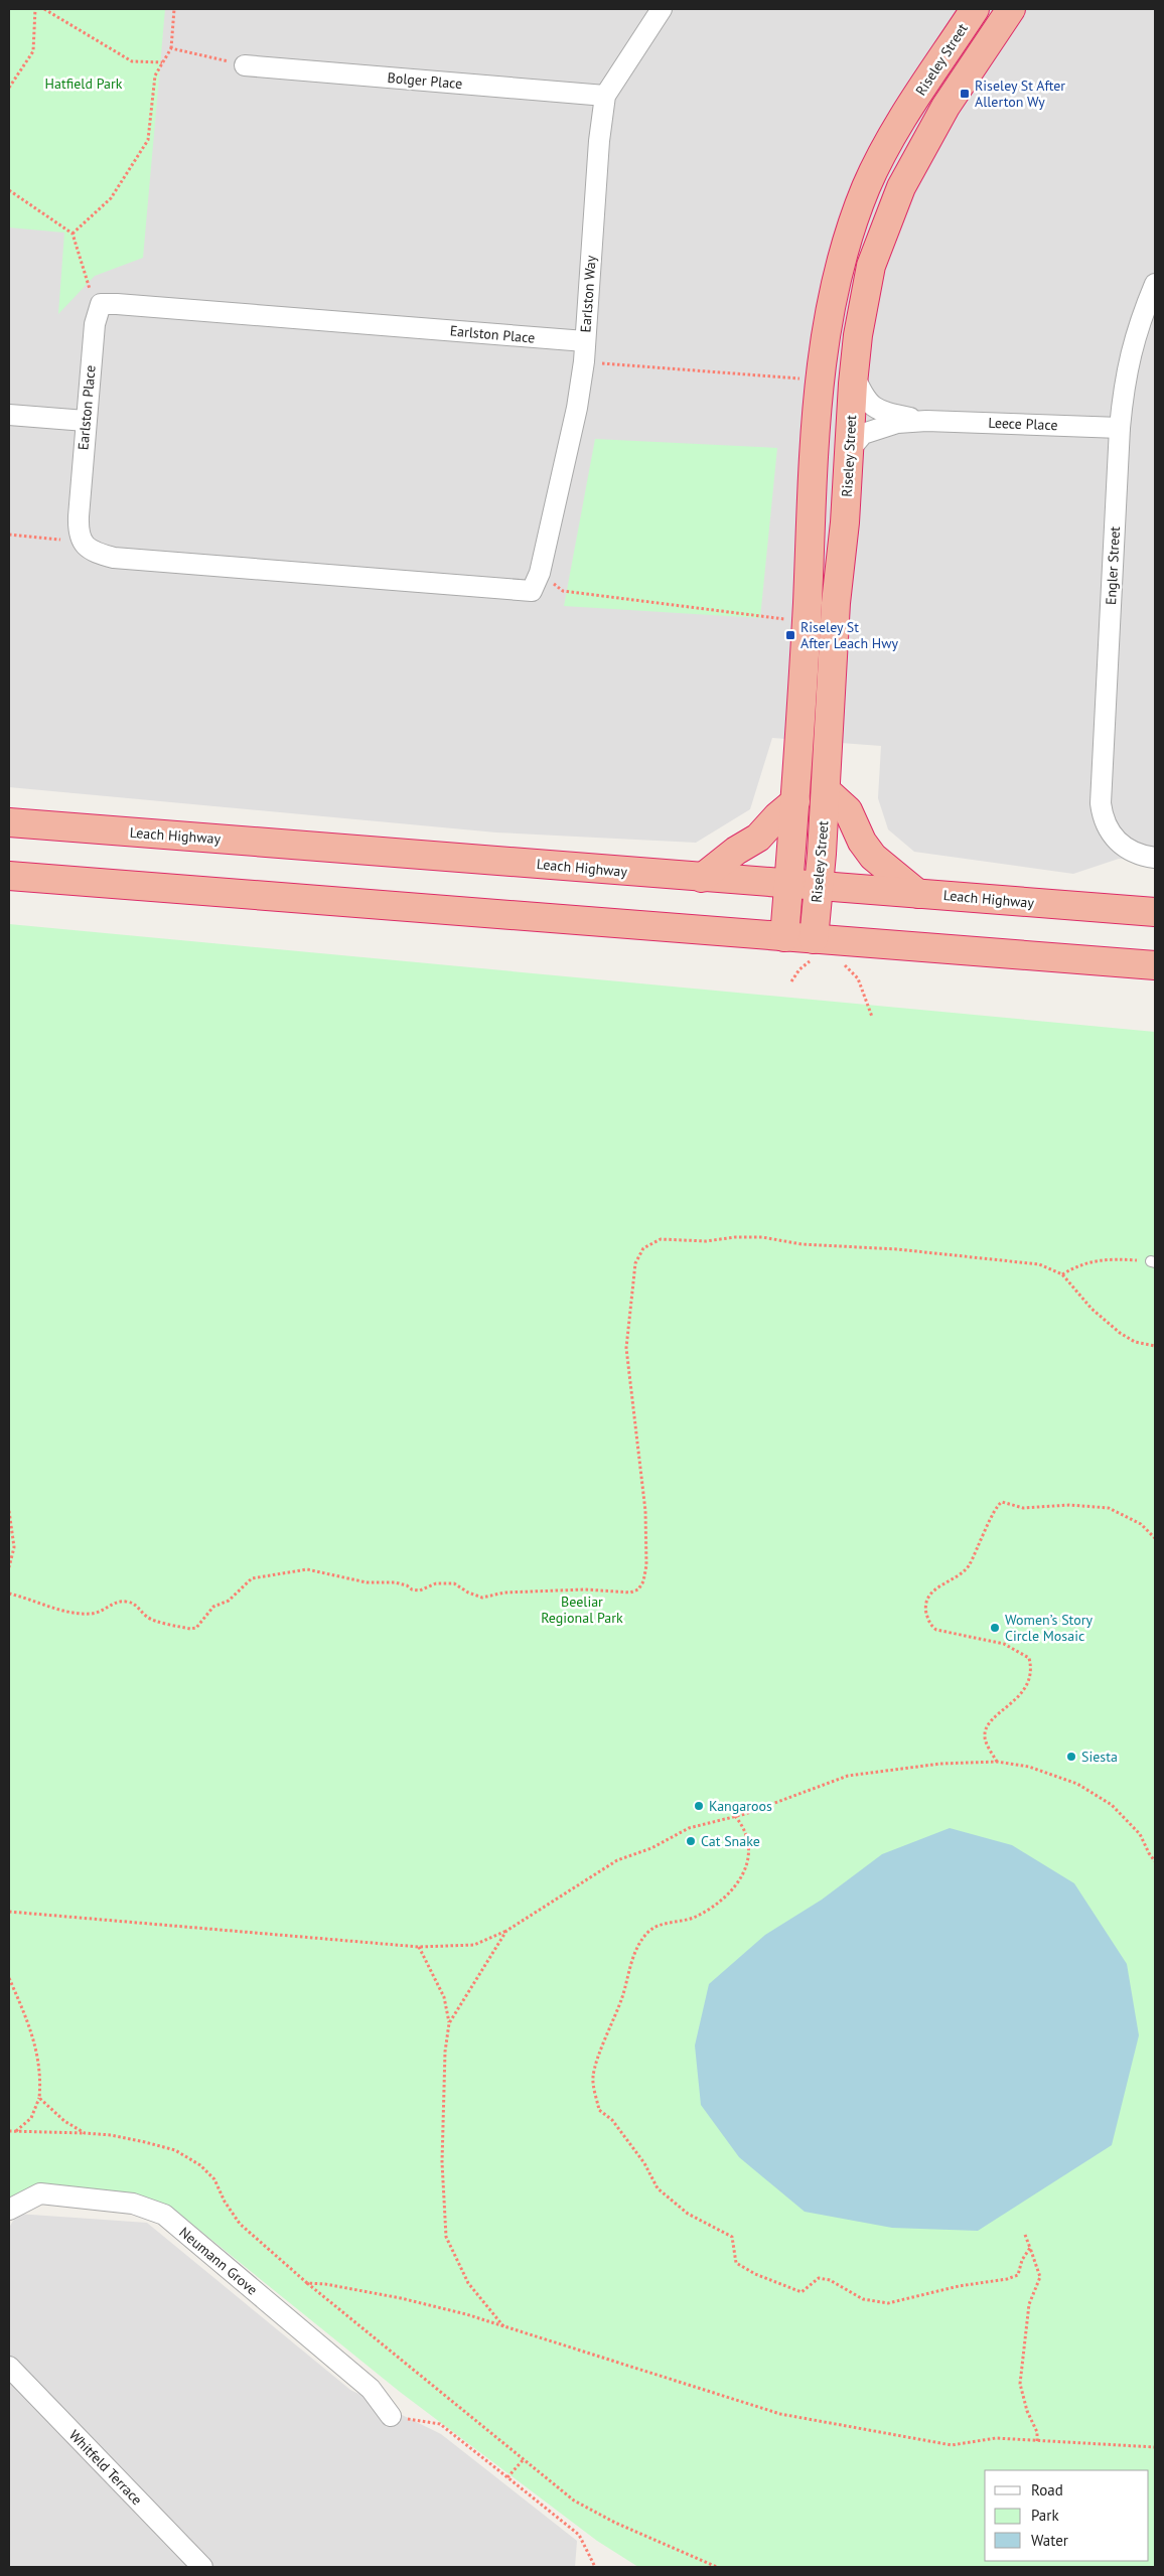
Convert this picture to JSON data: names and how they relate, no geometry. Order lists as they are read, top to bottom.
{
  "streets": {
    "highway": ["Riseley Street", "Leach Highway"],
    "street": [
      "Bolger Place",
      "Earlston Way",
      "Earlston Place",
      "Leece Place",
      "Engler Street",
      "Neumann Grove",
      "Whitfeld Terrace"
    ]
  },
  "crossings": [
    ["Riseley Street", "Leece Place"],
    ["Riseley Street", "Leach Highway"],
    ["Bolger Place", "Earlston Way"],
    ["Earlston Way", "Earlston Place"],
    ["Leece Place", "Engler Street"]
  ],
  "parks": ["Hatfield Park", "Beeliar Regional Park"],
  "places": {
    "transit": ["Riseley St After Allerton Wy", "Riseley St After Leach Hwy"],
    "other": [
      "Women’s Story Circle Mosaic",
      "Siesta",
      "Kangaroos",
      "Cat Snake"
    ]
  },
  "legend": ["Road", "Park", "Water"]
}
